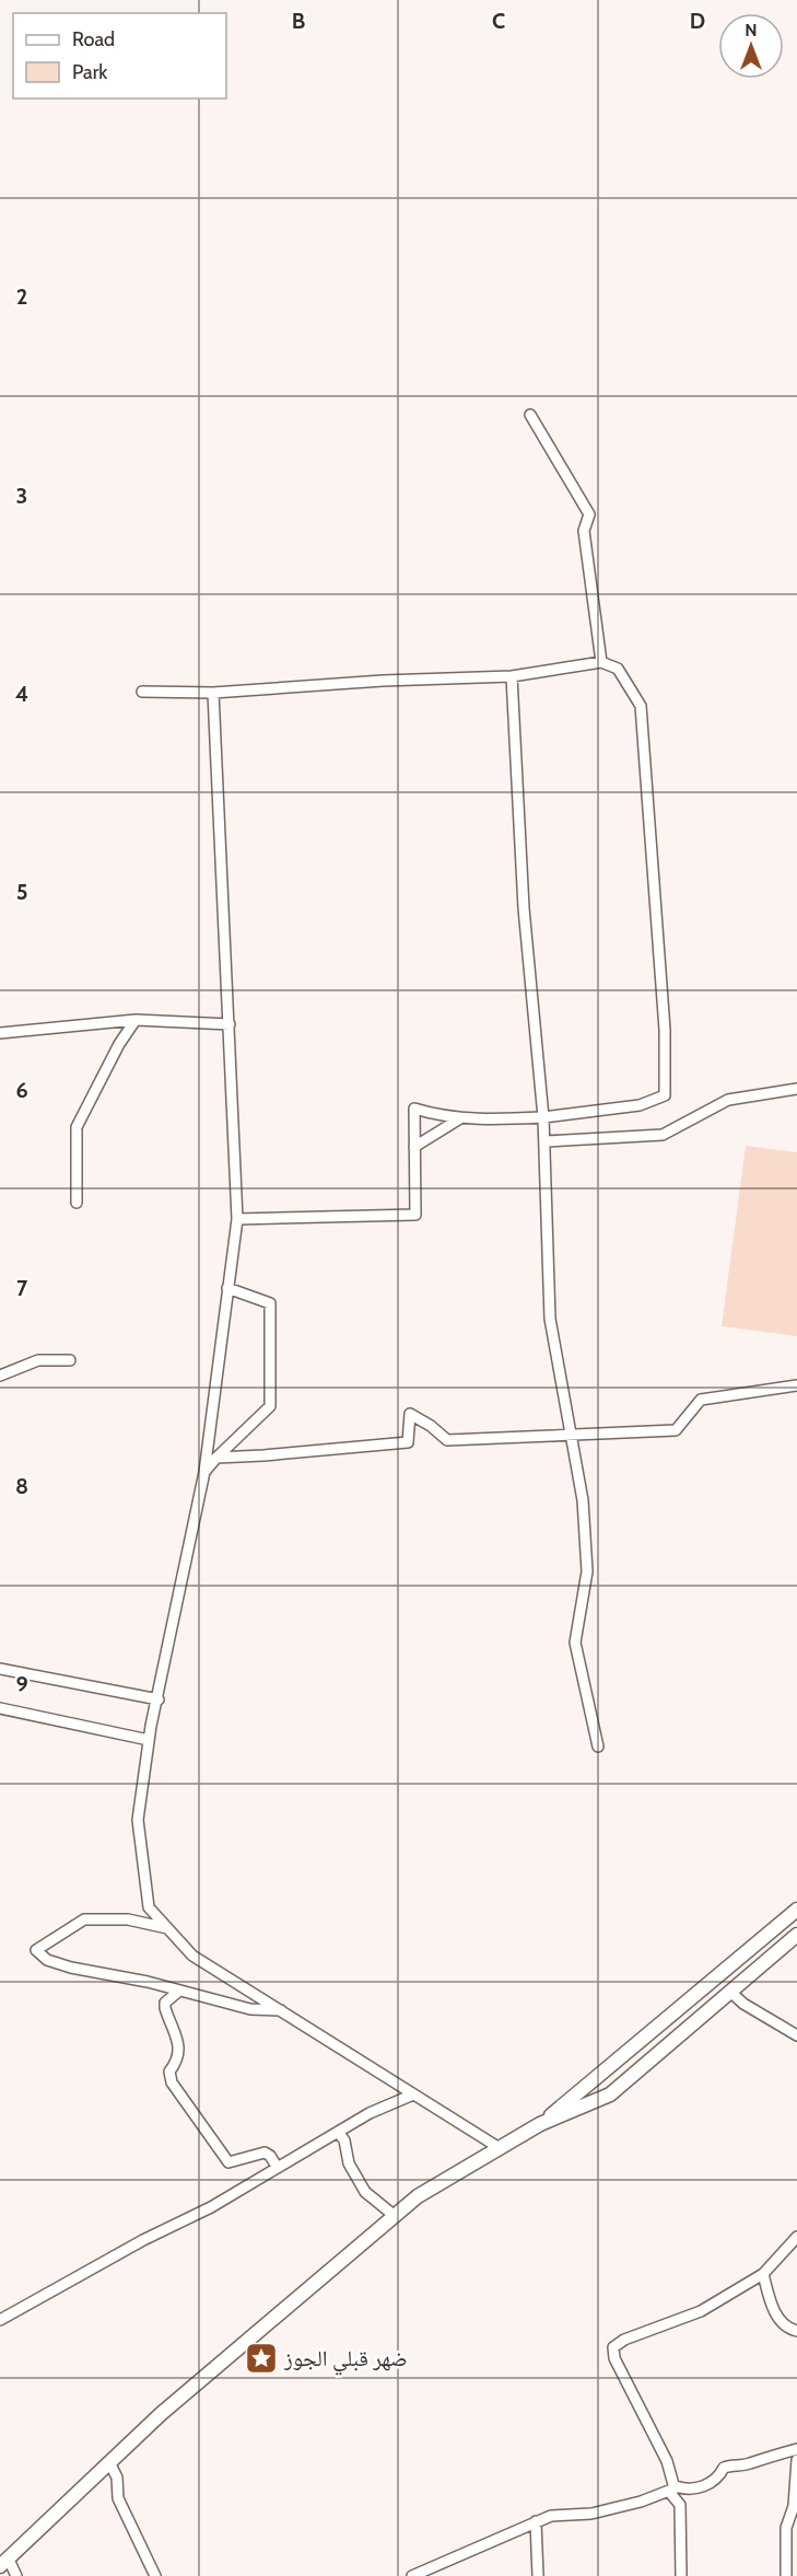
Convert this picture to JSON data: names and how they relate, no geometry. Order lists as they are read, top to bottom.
{
  "places": {
    "place": ["ضهر قبلي الجوز"]
  },
  "legend": ["Road", "Park"],
  "north": "top",
  "grid": {
    "columns": ["B", "C", "D"],
    "rows": [
      "2",
      "3",
      "4",
      "5",
      "6",
      "7",
      "8",
      "9"
    ]
  }
}
